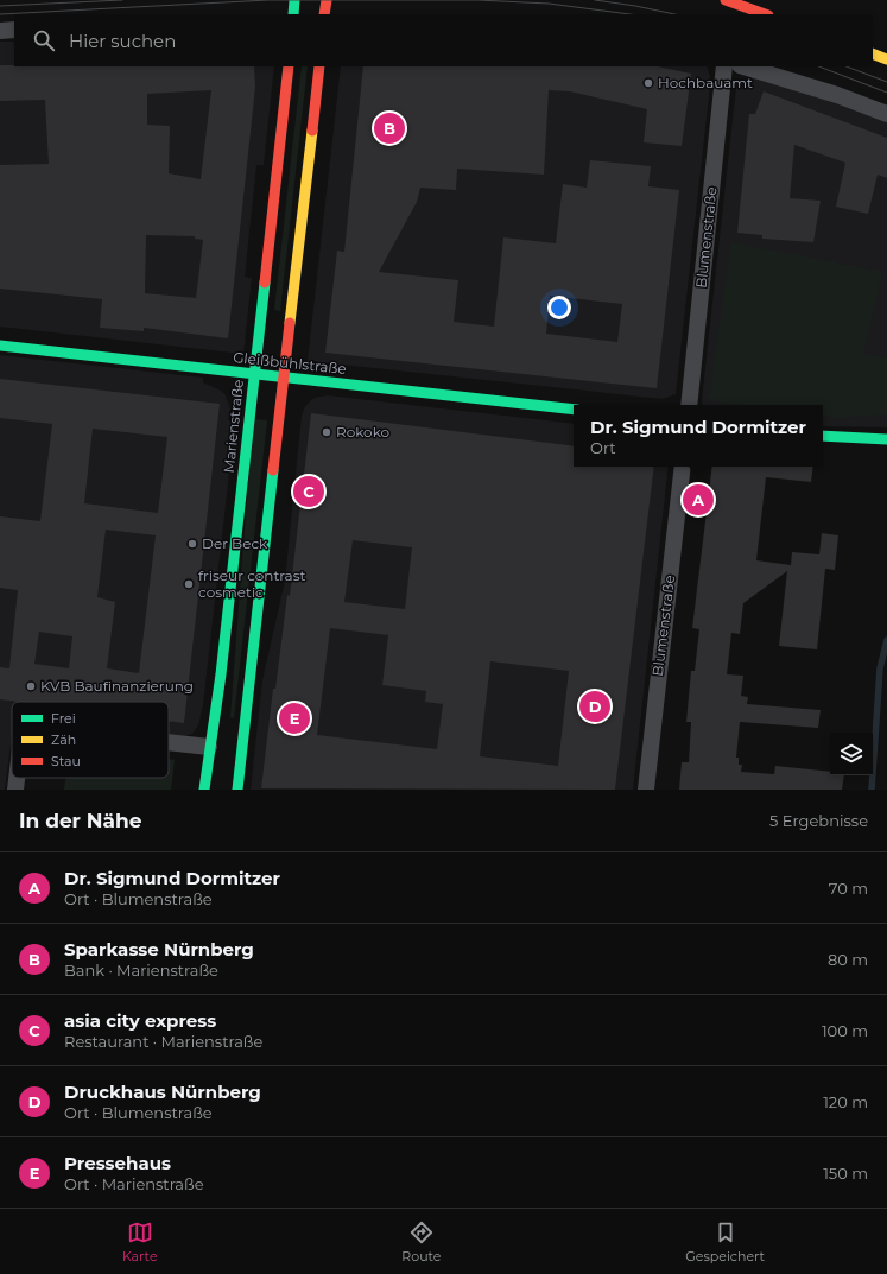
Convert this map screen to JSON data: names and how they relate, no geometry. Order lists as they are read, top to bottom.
{
  "streets": {
    "main road": ["Gleißbühlstraße", "Marienstraße"],
    "street": ["Blumenstraße"]
  },
  "crossings": [
    ["Gleißbühlstraße", "Marienstraße"]
  ],
  "places": [
    "Hochbauamt",
    "Rokoko",
    "Der Beck",
    "friseur contrast cosmetic",
    "KVB Baufinanzierung"
  ],
  "legend": ["Frei", "Zäh", "Stau"],
  "page": {
    "search": "Hier suchen",
    "pins": [
      "B",
      "C",
      "A",
      "D",
      "E"
    ],
    "popup": ["Dr. Sigmund Dormitzer", "Ort"],
    "heading": ["In der Nähe", "5 Ergebnisse"],
    "list": [
      {
        "mark": "A",
        "name": "Dr. Sigmund Dormitzer",
        "note": "Ort · Blumenstraße",
        "value": "70 m"
      },
      {
        "mark": "B",
        "name": "Sparkasse Nürnberg",
        "note": "Bank · Marienstraße",
        "value": "80 m"
      },
      {
        "mark": "C",
        "name": "asia city express",
        "note": "Restaurant · Marienstraße",
        "value": "100 m"
      },
      {
        "mark": "D",
        "name": "Druckhaus Nürnberg",
        "note": "Ort · Blumenstraße",
        "value": "120 m"
      },
      {
        "mark": "E",
        "name": "Pressehaus",
        "note": "Ort · Marienstraße",
        "value": "150 m"
      }
    ],
    "nav": ["Karte", "Route", "Gespeichert"]
  }
}
